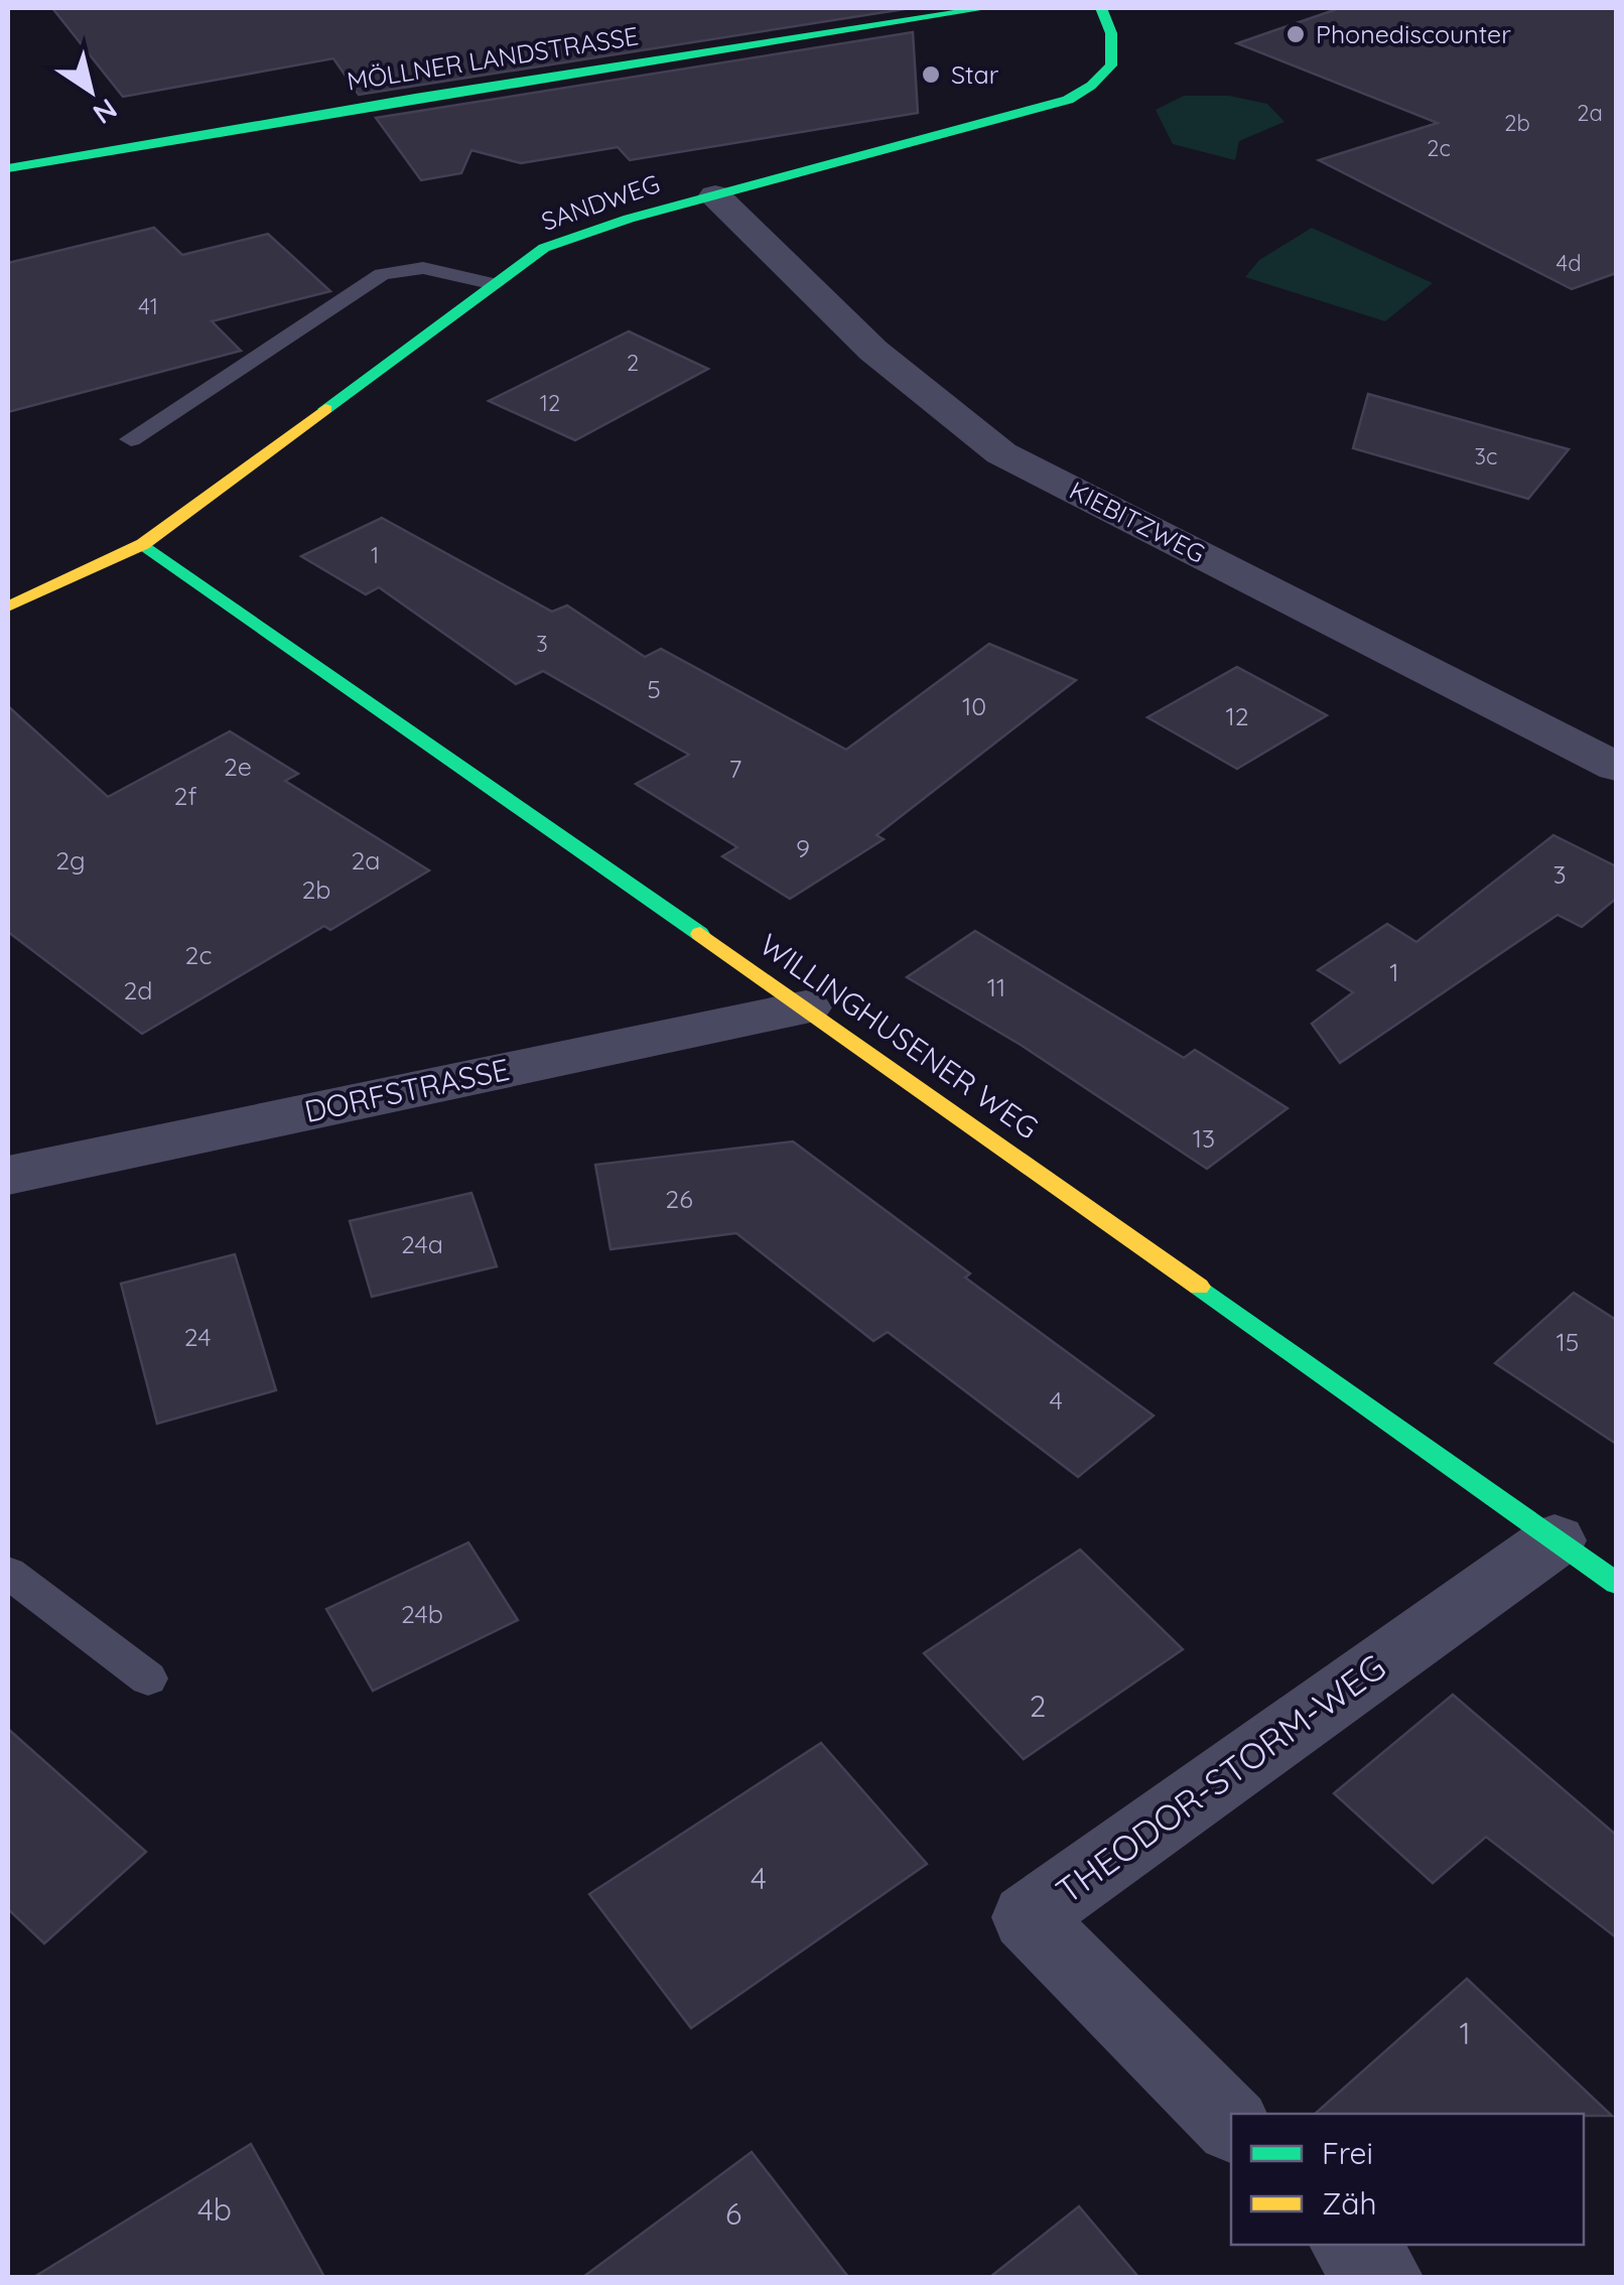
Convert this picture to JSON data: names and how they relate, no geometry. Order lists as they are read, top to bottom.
{
  "streets": {
    "street": [
      "MÖLLNER LANDSTRASSE",
      "SANDWEG",
      "KIEBITZWEG",
      "WILLINGHUSENER WEG",
      "DORFSTRASSE",
      "THEODOR-STORM-WEG"
    ]
  },
  "crossings": [
    ["SANDWEG", "KIEBITZWEG"],
    ["SANDWEG", "WILLINGHUSENER WEG"],
    ["WILLINGHUSENER WEG", "DORFSTRASSE"],
    ["WILLINGHUSENER WEG", "THEODOR-STORM-WEG"]
  ],
  "places": ["Phonediscounter", "Star"],
  "house_numbers": [
    "2a",
    "2b",
    "2c",
    "4d",
    "41",
    "2",
    "12",
    "3c",
    "1",
    "3",
    "5",
    "10",
    "12",
    "2e",
    "7",
    "2f",
    "9",
    "2g",
    "2a",
    "3",
    "2b",
    "2c",
    "1",
    "11",
    "2d",
    "13",
    "26",
    "24a",
    "24",
    "15",
    "4",
    "24b",
    "2",
    "4",
    "1",
    "4b",
    "6"
  ],
  "legend": ["Frei", "Zäh"],
  "north": "bottom right"
}
